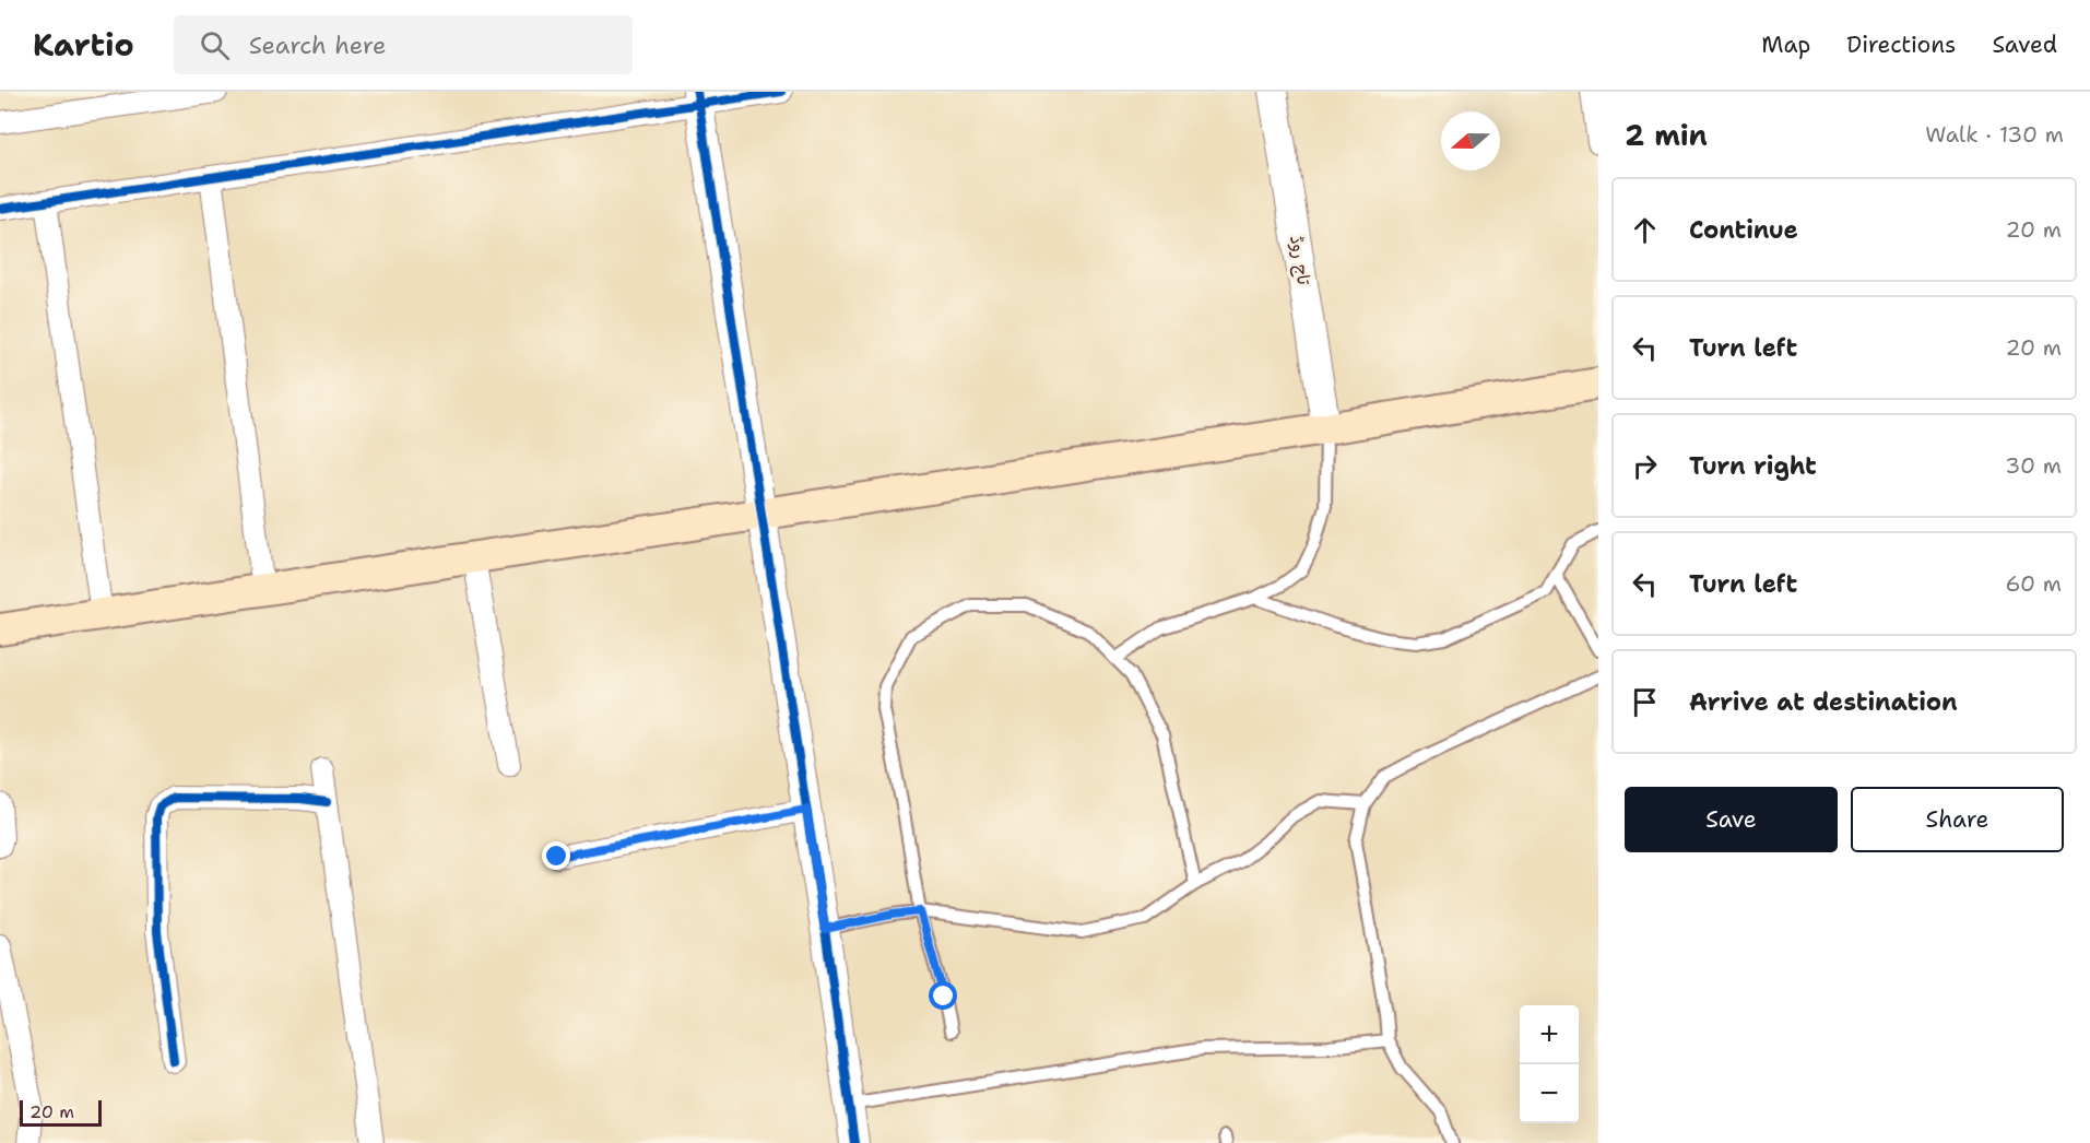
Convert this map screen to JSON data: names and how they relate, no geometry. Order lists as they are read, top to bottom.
{
  "streets": {
    "street": ["تاج روڈ"]
  },
  "scale_bar": "20 m",
  "north": "left",
  "page": {
    "header": "Kartio",
    "search": "Search here",
    "nav": ["Map", "Directions", "Saved"],
    "heading": ["2 min", "Walk · 130 m"],
    "list": [
      ["Continue", "20 m"],
      ["Turn left", "20 m"],
      ["Turn right", "30 m"],
      ["Turn left", "60 m"],
      "Arrive at destination"
    ],
    "buttons": ["Save", "Share"],
    "map_buttons": ["+", "−"],
    "scale": "20 m"
  }
}
